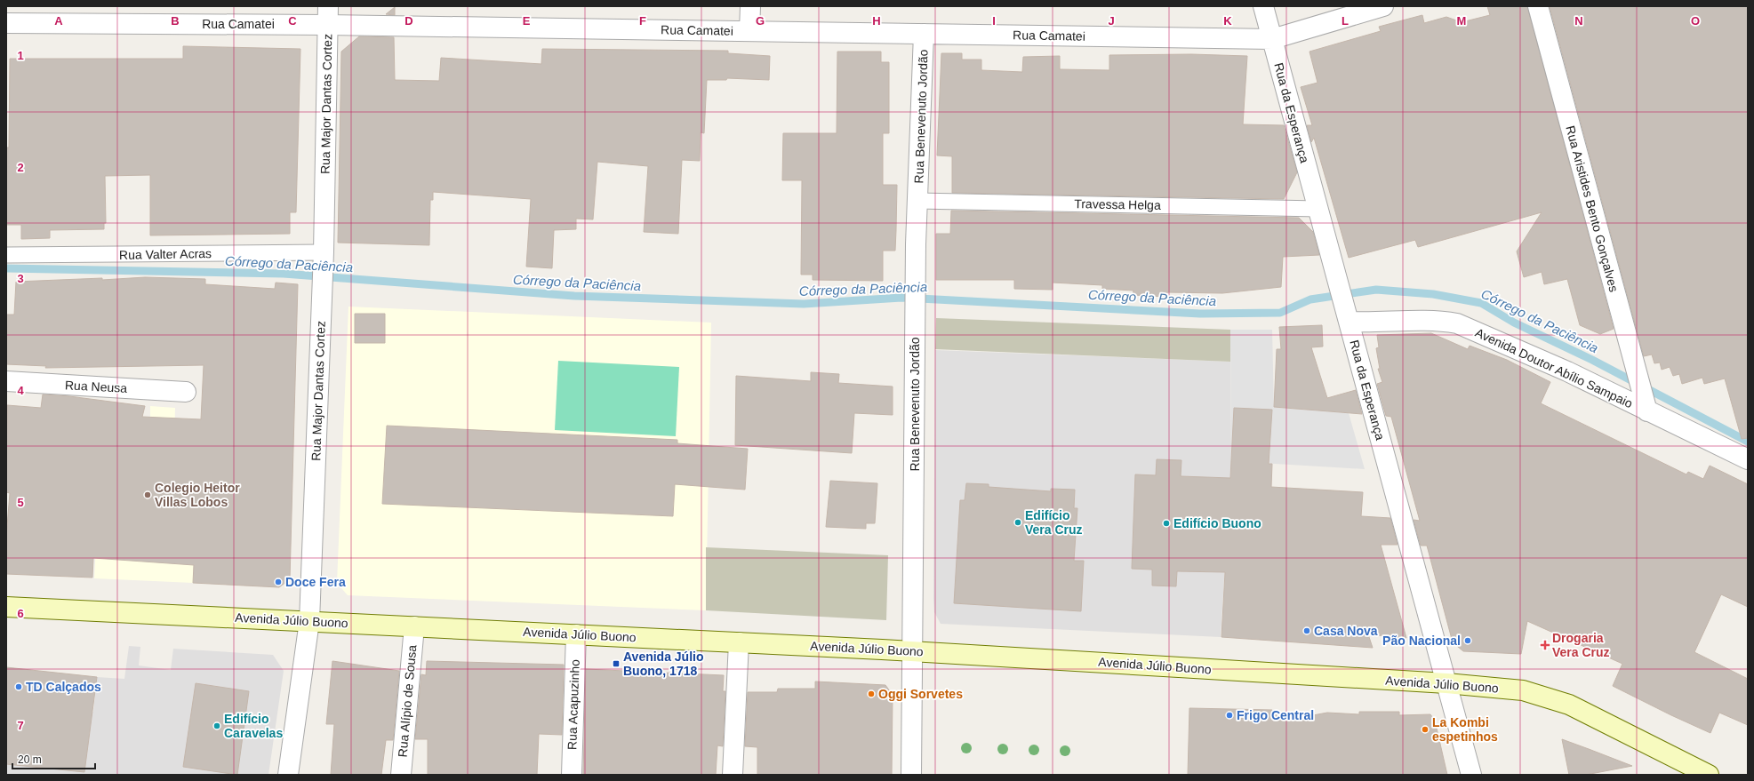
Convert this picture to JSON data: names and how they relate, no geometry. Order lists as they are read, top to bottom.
{
  "streets": {
    "main road": ["Avenida Júlio Buono"],
    "street": [
      "Rua Camatei",
      "Rua Major Dantas Cortez",
      "Rua da Esperança",
      "Rua Benevenuto Jordão",
      "Rua Aristides Bento Gonçalves",
      "Avenida Doutor Abílio Sampaio",
      "Rua Neusa",
      "Rua Alípio de Sousa",
      "Rua Acapuzinho"
    ],
    "lane": ["Travessa Helga", "Rua Valter Acras"]
  },
  "crossings": [
    ["Rua Camatei", "Rua Major Dantas Cortez"],
    ["Rua Camatei", "Rua da Esperança"],
    ["Rua Camatei", "Rua Benevenuto Jordão"],
    ["Rua Major Dantas Cortez", "Rua Valter Acras"],
    ["Rua Major Dantas Cortez", "Avenida Júlio Buono"],
    ["Rua da Esperança", "Travessa Helga"],
    ["Rua da Esperança", "Avenida Doutor Abílio Sampaio"],
    ["Rua da Esperança", "Avenida Júlio Buono"],
    ["Rua Benevenuto Jordão", "Travessa Helga"],
    ["Rua Benevenuto Jordão", "Avenida Júlio Buono"],
    ["Rua Aristides Bento Gonçalves", "Avenida Doutor Abílio Sampaio"],
    ["Avenida Júlio Buono", "Rua Alípio de Sousa"],
    ["Avenida Júlio Buono", "Rua Acapuzinho"]
  ],
  "water": ["Córrego da Paciência"],
  "places": {
    "other": [
      "Colegio Heitor Villas Lobos",
      "Edifício Vera Cruz",
      "Edifício Buono",
      "Doce Fera",
      "Casa Nova",
      "Pão Nacional",
      "TD Calçados",
      "Oggi Sorvetes",
      "Frigo Central",
      "Edifício Caravelas",
      "La Kombi espetinhos"
    ],
    "health": ["Drogaria Vera Cruz"],
    "transit": ["Avenida Júlio Buono, 1718"]
  },
  "scale_bar": "20 m",
  "grid": {
    "columns": [
      "A",
      "B",
      "C",
      "D",
      "E",
      "F",
      "G",
      "H",
      "I",
      "J",
      "K",
      "L",
      "M",
      "N",
      "O"
    ],
    "rows": [
      "1",
      "2",
      "3",
      "4",
      "5",
      "6",
      "7"
    ]
  }
}
